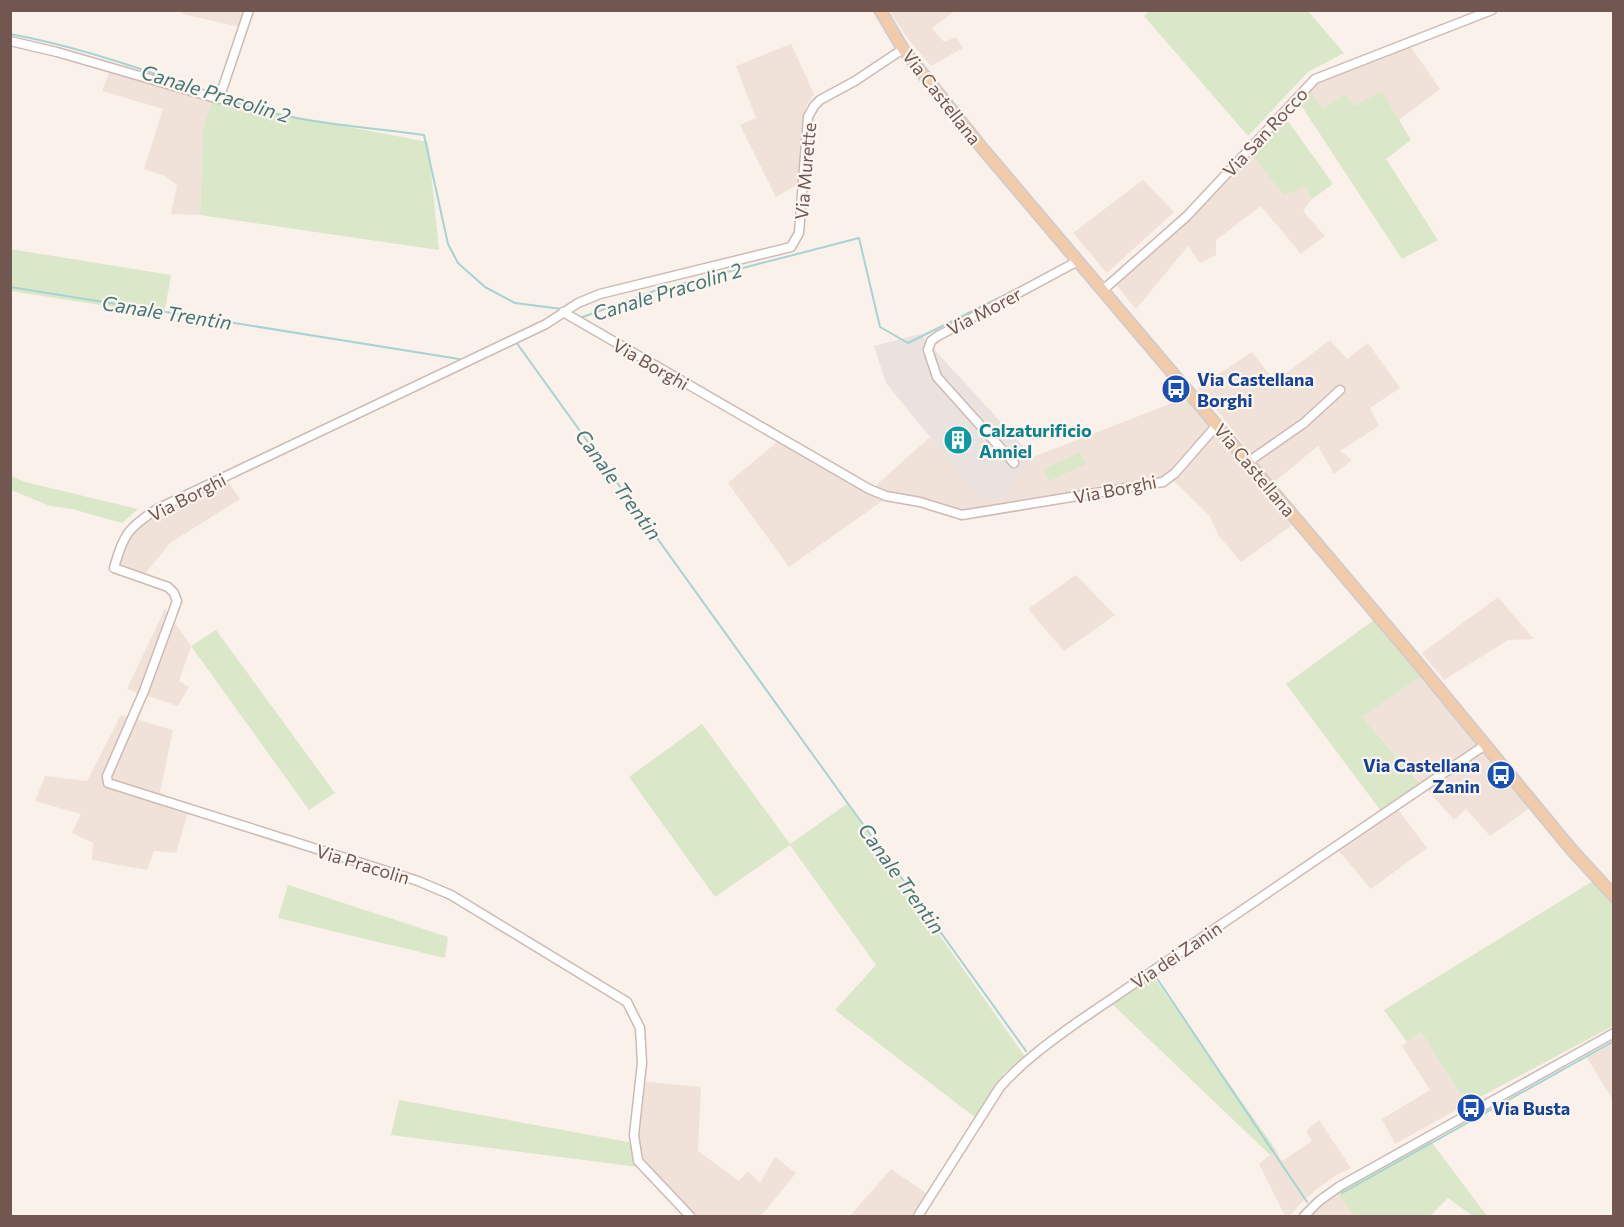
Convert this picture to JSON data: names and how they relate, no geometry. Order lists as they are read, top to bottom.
{
  "streets": {
    "main road": ["Via Castellana"],
    "street": [
      "Via San Rocco",
      "Via Murette",
      "Via Morer",
      "Via Borghi",
      "Via Pracolin",
      "Via dei Zanin"
    ]
  },
  "crossings": [
    ["Via Castellana", "Via San Rocco"],
    ["Via Castellana", "Via Murette"],
    ["Via Castellana", "Via Morer"],
    ["Via Castellana", "Via Borghi"],
    ["Via Castellana", "Via dei Zanin"],
    ["Via Murette", "Via Borghi"],
    ["Via Borghi", "Via Pracolin"]
  ],
  "water": ["Canale Pracolin 2", "Canale Trentin"],
  "places": {
    "bus stop": ["Via Castellana Borghi", "Via Castellana Zanin", "Via Busta"],
    "building": ["Calzaturificio Anniel"]
  }
}
